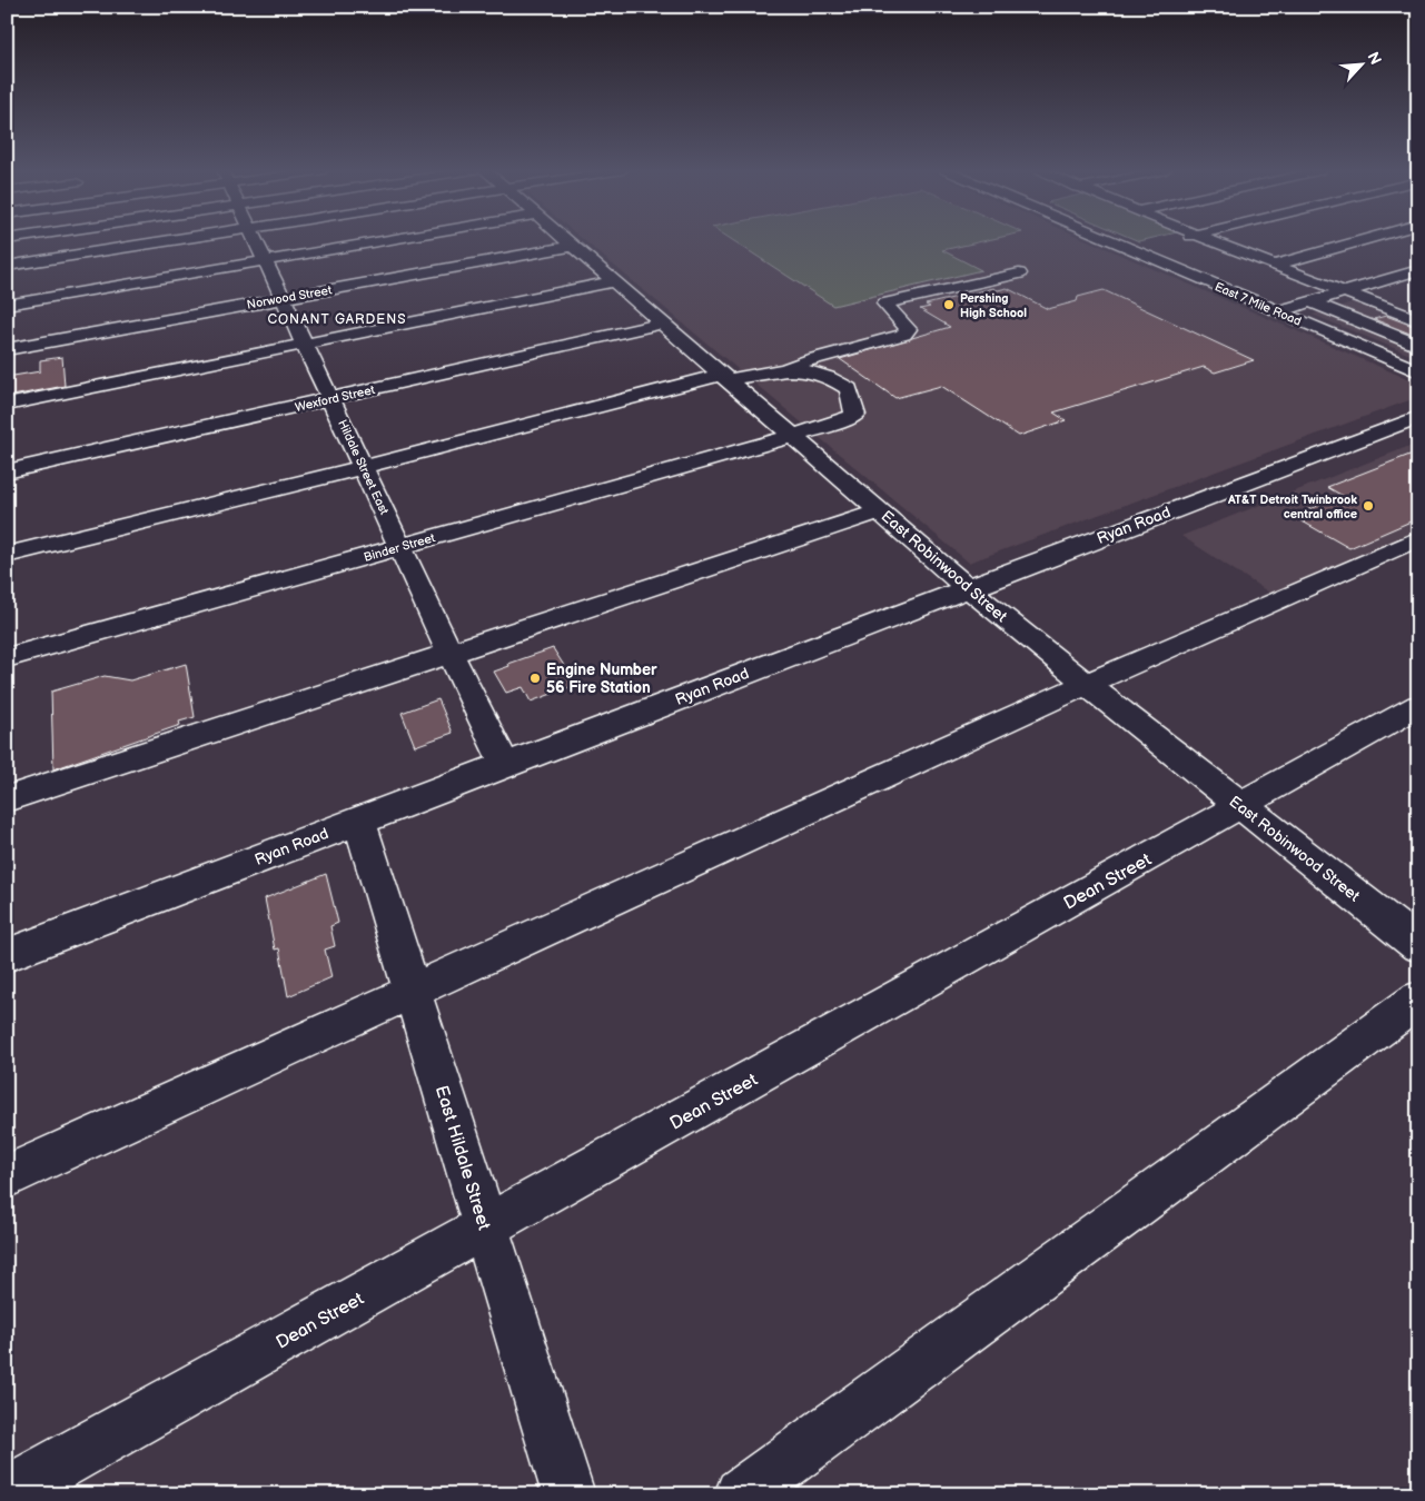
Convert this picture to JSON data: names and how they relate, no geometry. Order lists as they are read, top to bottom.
{
  "streets": {
    "street": [
      "Norwood Street",
      "East 7 Mile Road",
      "Wexford Street",
      "Hildale Street East",
      "Ryan Road",
      "Binder Street",
      "East Robinwood Street",
      "Dean Street",
      "East Hildale Street"
    ]
  },
  "crossings": [
    ["Norwood Street", "Hildale Street East"],
    ["Norwood Street", "East Robinwood Street"],
    ["Wexford Street", "Hildale Street East"],
    ["Wexford Street", "East Robinwood Street"],
    ["Hildale Street East", "Ryan Road"],
    ["Hildale Street East", "Binder Street"],
    ["Ryan Road", "East Robinwood Street"],
    ["Ryan Road", "East Hildale Street"],
    ["Binder Street", "East Robinwood Street"],
    ["East Robinwood Street", "Dean Street"],
    ["Dean Street", "East Hildale Street"]
  ],
  "districts": ["CONANT GARDENS"],
  "places": ["Pershing High School", "AT&T Detroit Twinbrook central office", "Engine Number 56 Fire Station"],
  "north": "top right"
}
